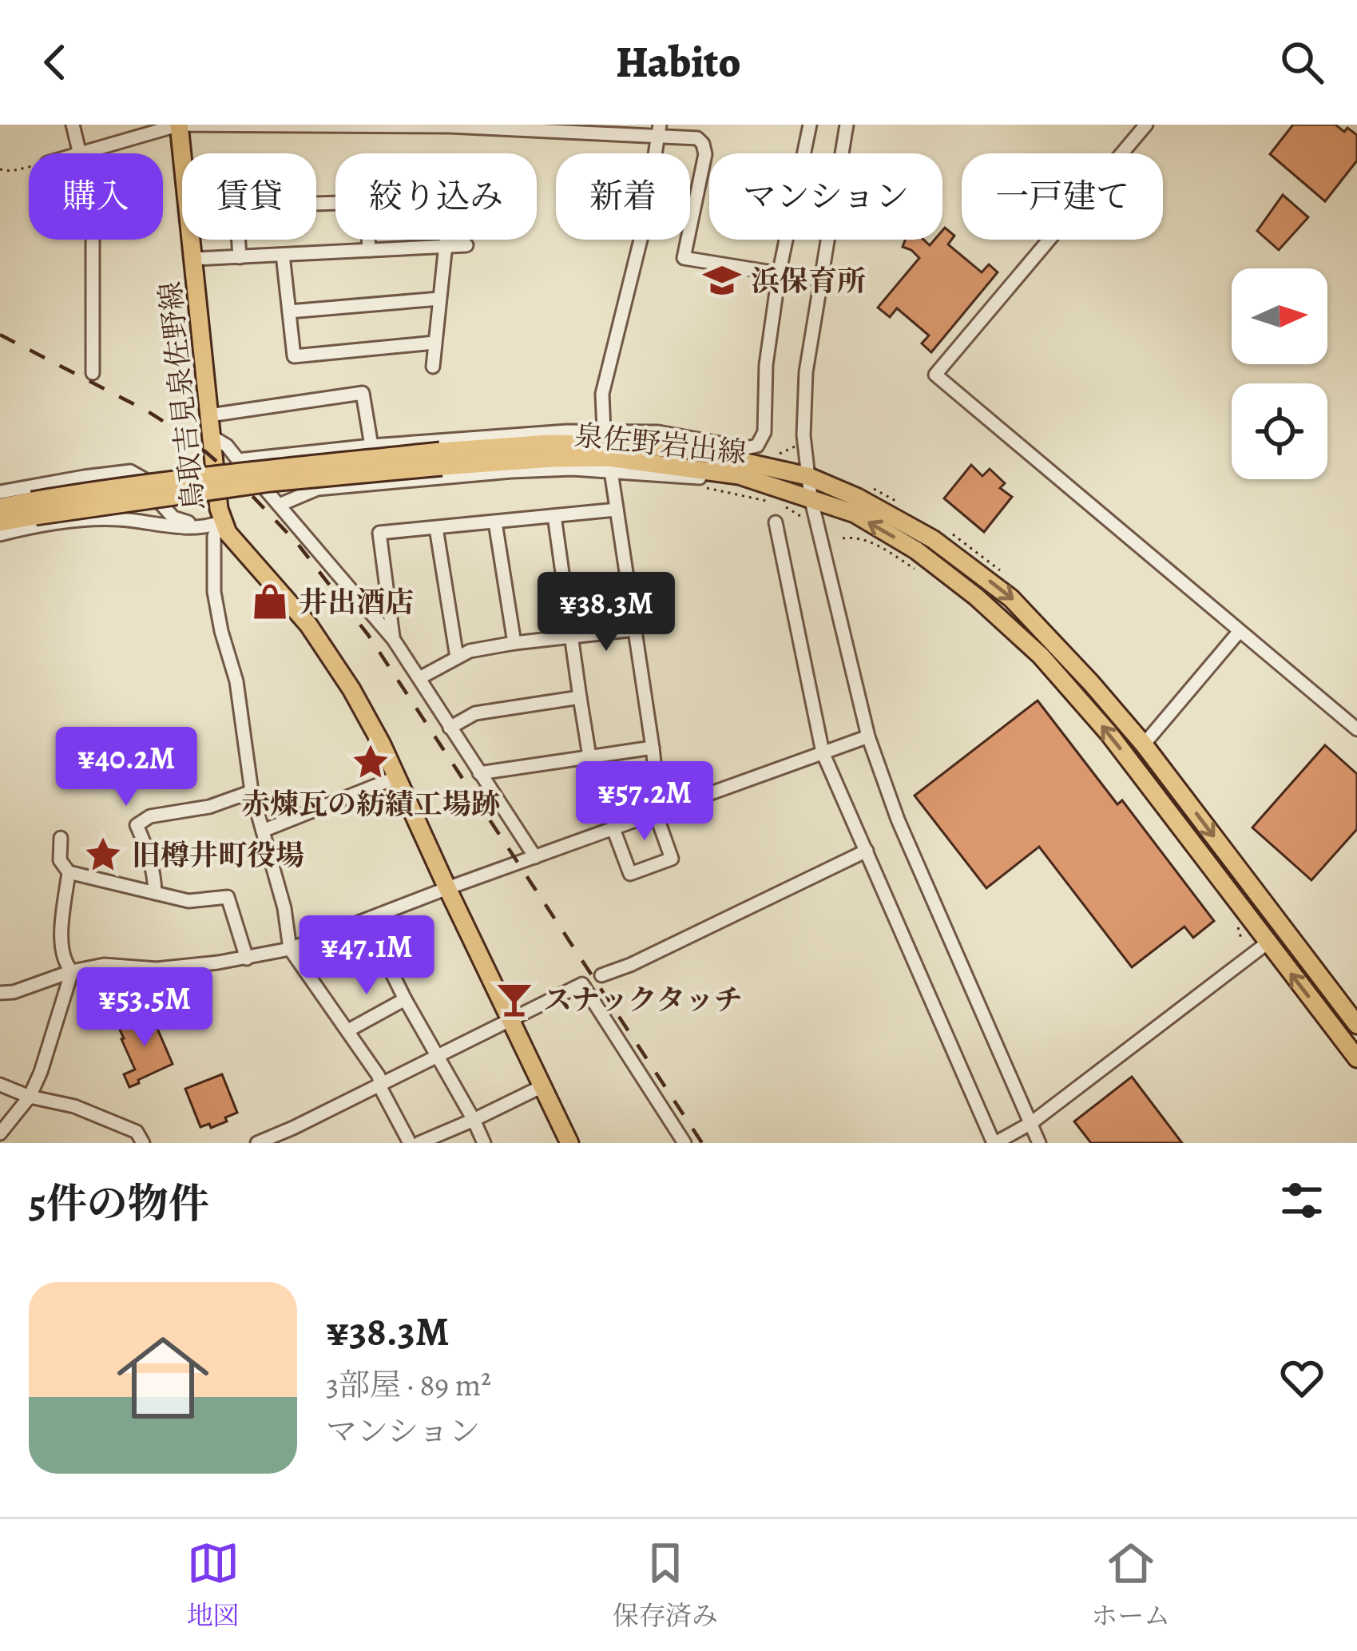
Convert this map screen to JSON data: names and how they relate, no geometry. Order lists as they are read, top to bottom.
{
  "streets": {
    "main road": ["鳥取吉見泉佐野線", "泉佐野岩出線"]
  },
  "places": {
    "school or university": ["浜保育所"],
    "shop": ["井出酒店"],
    "place": ["赤煉瓦の紡績工場跡", "旧樽井町役場"],
    "bar": ["スナックタッチ"]
  },
  "north": "right",
  "page": {
    "header": "Habito",
    "chip": [
      "購入",
      "賃貸",
      "絞り込み",
      "新着",
      "マンション",
      "一戸建て"
    ],
    "price": [
      "¥38.3M",
      "¥40.2M",
      "¥57.2M",
      "¥47.1M",
      "¥53.5M"
    ],
    "heading": "5件の物件",
    "list": [
      {
        "name": "¥38.3M",
        "note": "3部屋 · 89 m² · マンション"
      }
    ],
    "tabs": ["地図", "保存済み", "ホーム"]
  }
}
